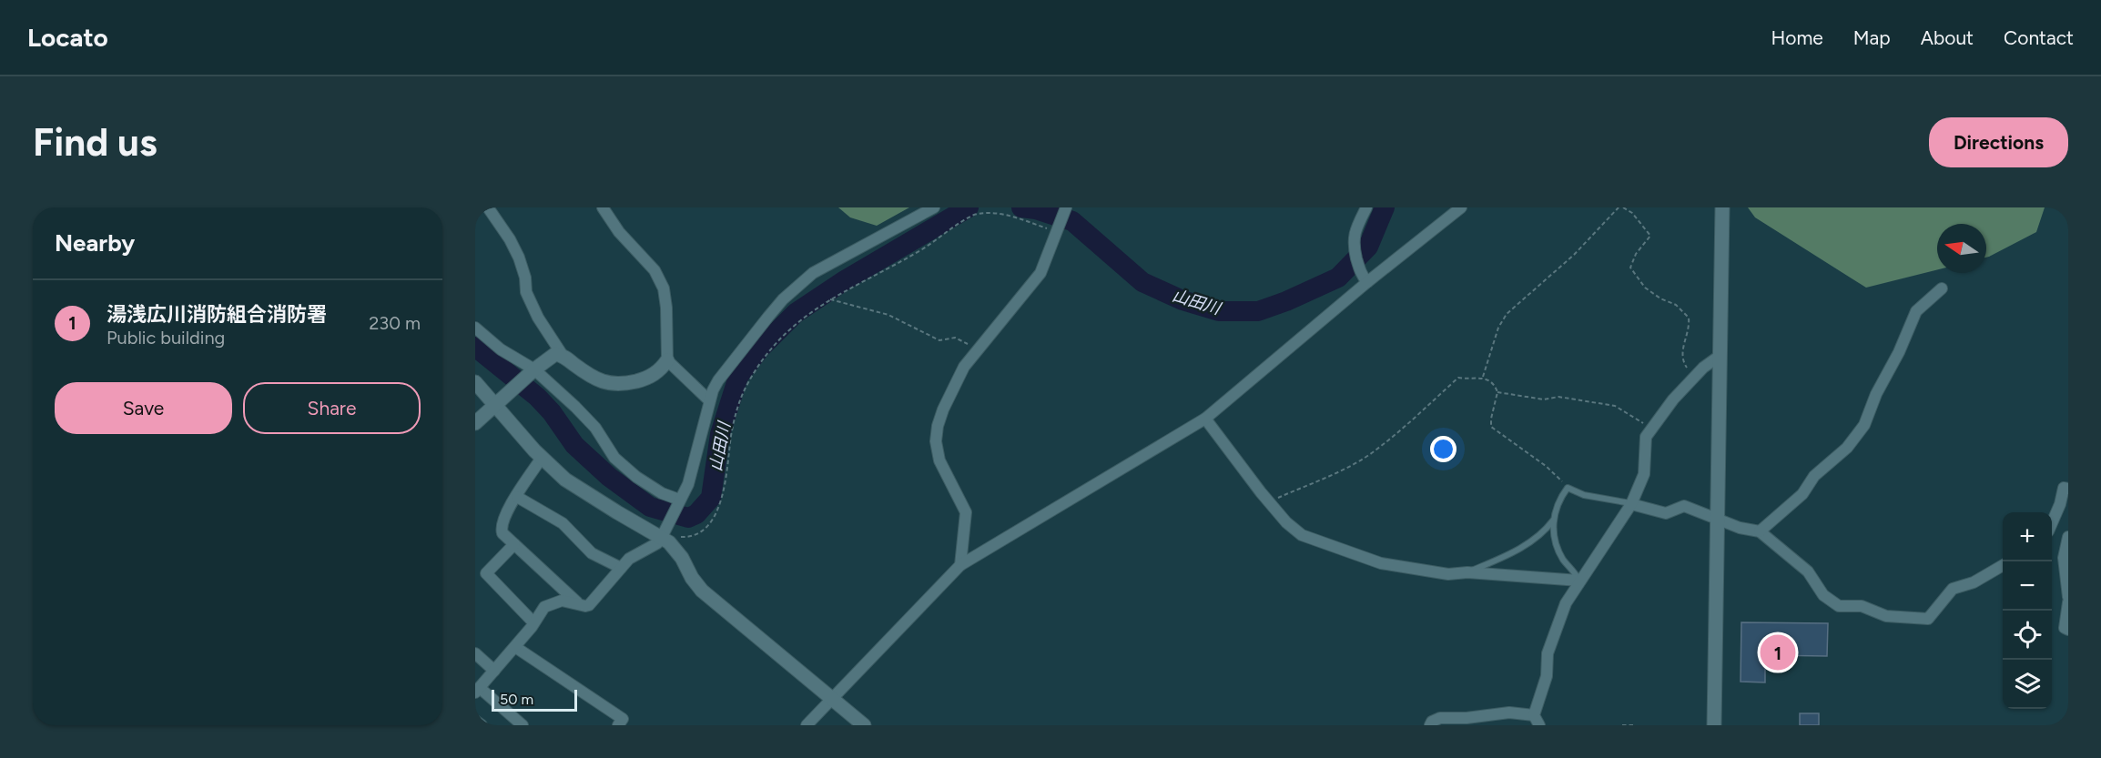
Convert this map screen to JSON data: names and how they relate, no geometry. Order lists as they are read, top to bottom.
{
  "water": ["山田川"],
  "scale_bar": "50 m",
  "north": "left",
  "page": {
    "header": "Locato",
    "nav": [
      "Home",
      "Map",
      "About",
      "Contact"
    ],
    "buttons": [
      "Directions",
      ["Save", "Share"]
    ],
    "title": "Find us",
    "heading": "Nearby",
    "list": [
      {
        "mark": "1",
        "name": "湯浅広川消防組合消防署",
        "note": "Public building",
        "value": "230 m"
      }
    ],
    "map_buttons": ["+", "−"],
    "pins": "1",
    "scale": "50 m"
  }
}
